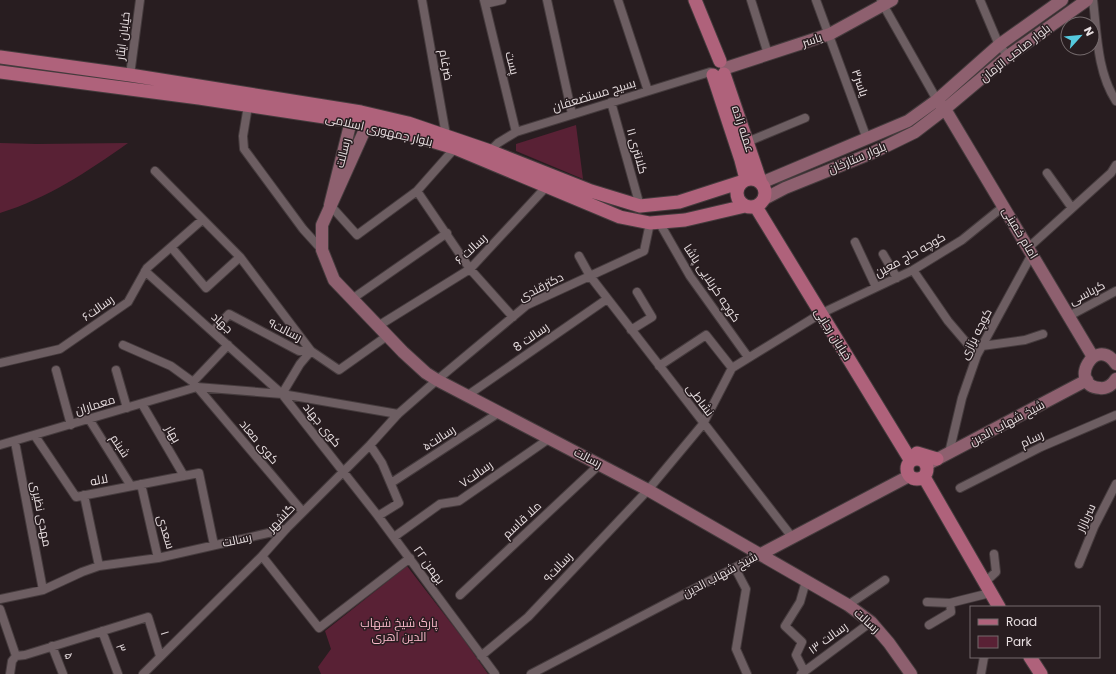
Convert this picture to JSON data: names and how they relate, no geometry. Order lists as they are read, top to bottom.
{
  "streets": {
    "main road": [
      "یاسر",
      "بلوار صاحب الزمان",
      "عمله زاده",
      "بلوار جمهوری اسلامی",
      "رسالت",
      "بلوار ستارخان",
      "امام خمینی",
      "خیابان رجایی",
      "شیخ شهاب الدین"
    ],
    "street": [
      "خیابان ایثار",
      "پست",
      "ضرغام",
      "یاسر۳",
      "بسیج مستضعفان",
      "کلانتری ۱۱",
      "رسالت ۶",
      "کوچه حاج معین",
      "کوچه کربلایی پاشا",
      "دکترقندی",
      "کرباسی",
      "رسالت۶",
      "جهاد",
      "رسالت۹",
      "کوچه بزازی",
      "رسالت 8",
      "نشاطی",
      "معماران",
      "کوی جهاد",
      "بهار",
      "رسالت۵",
      "رسام",
      "کوی معاد",
      "شبنم",
      "رسالت۷",
      "لاله",
      "مهدی نظیری",
      "گلشهر",
      "سربازار",
      "ملا قاسم",
      "سعدی",
      "۲۲ بهمن",
      "۱",
      "رسالت ۱۳",
      "۳",
      "۵"
    ]
  },
  "crossings": [
    ["خیابان ایثار", "بلوار جمهوری اسلامی"],
    ["یاسر", "یاسر۳"],
    ["یاسر", "بسیج مستضعفان"],
    ["یاسر", "عمله زاده"],
    ["بلوار صاحب الزمان", "بلوار ستارخان"],
    ["بلوار صاحب الزمان", "امام خمینی"],
    ["پست", "بسیج مستضعفان"],
    ["ضرغام", "بلوار جمهوری اسلامی"],
    ["یاسر۳", "بلوار ستارخان"],
    ["بسیج مستضعفان", "عمله زاده"],
    ["بسیج مستضعفان", "بلوار جمهوری اسلامی"],
    ["بسیج مستضعفان", "کلانتری ۱۱"],
    ["عمله زاده", "بلوار جمهوری اسلامی"],
    ["عمله زاده", "بلوار ستارخان"],
    ["عمله زاده", "خیابان رجایی"],
    ["بلوار جمهوری اسلامی", "کلانتری ۱۱"],
    ["بلوار جمهوری اسلامی", "رسالت"],
    ["بلوار جمهوری اسلامی", "بلوار ستارخان"],
    ["بلوار جمهوری اسلامی", "رسالت ۶"],
    ["بلوار جمهوری اسلامی", "کوچه کربلایی پاشا"],
    ["بلوار جمهوری اسلامی", "دکترقندی"],
    ["بلوار جمهوری اسلامی", "خیابان رجایی"],
    ["رسالت", "رسالت ۶"],
    ["رسالت", "دکترقندی"],
    ["رسالت", "رسالت۹"],
    ["رسالت", "رسالت 8"],
    ["رسالت", "شیخ شهاب الدین"],
    ["رسالت", "رسالت۵"],
    ["رسالت", "رسالت۷"],
    ["رسالت", "لاله"],
    ["رسالت", "گلشهر"],
    ["رسالت", "ملا قاسم"],
    ["رسالت", "سعدی"],
    ["رسالت", "رسالت ۱۳"],
    ["بلوار ستارخان", "امام خمینی"],
    ["بلوار ستارخان", "خیابان رجایی"],
    ["امام خمینی", "کوچه حاج معین"],
    ["امام خمینی", "کرباسی"],
    ["امام خمینی", "کوچه بزازی"],
    ["کوچه حاج معین", "کوچه کربلایی پاشا"],
    ["کوچه حاج معین", "رسالت۹"],
    ["کوچه حاج معین", "خیابان رجایی"],
    ["کوچه کربلایی پاشا", "دکترقندی"],
    ["دکترقندی", "نشاطی"],
    ["دکترقندی", "گلشهر"],
    ["رسالت۶", "جهاد"],
    ["جهاد", "رسالت۹"],
    ["جهاد", "کوی جهاد"],
    ["رسالت۹", "نشاطی"],
    ["رسالت۹", "۲۲ بهمن"],
    ["کوچه بزازی", "شیخ شهاب الدین"],
    ["رسالت 8", "نشاطی"],
    ["نشاطی", "شیخ شهاب الدین"],
    ["معماران", "بهار"],
    ["معماران", "کوی معاد"],
    ["معماران", "شبنم"],
    ["معماران", "لاله"],
    ["معماران", "مهدی نظیری"],
    ["کوی جهاد", "گلشهر"],
    ["کوی جهاد", "۲۲ بهمن"],
    ["بهار", "لاله"],
    ["کوی معاد", "گلشهر"],
    ["شبنم", "لاله"],
    ["رسالت۷", "۲۲ بهمن"],
    ["لاله", "سعدی"],
    ["گلشهر", "۲۲ بهمن"],
    ["گلشهر", "۱"],
    ["۱", "۳"]
  ],
  "parks": ["پارک شیخ شهاب الدین اهری"],
  "legend": ["Road", "Park"],
  "north": "top right"
}
